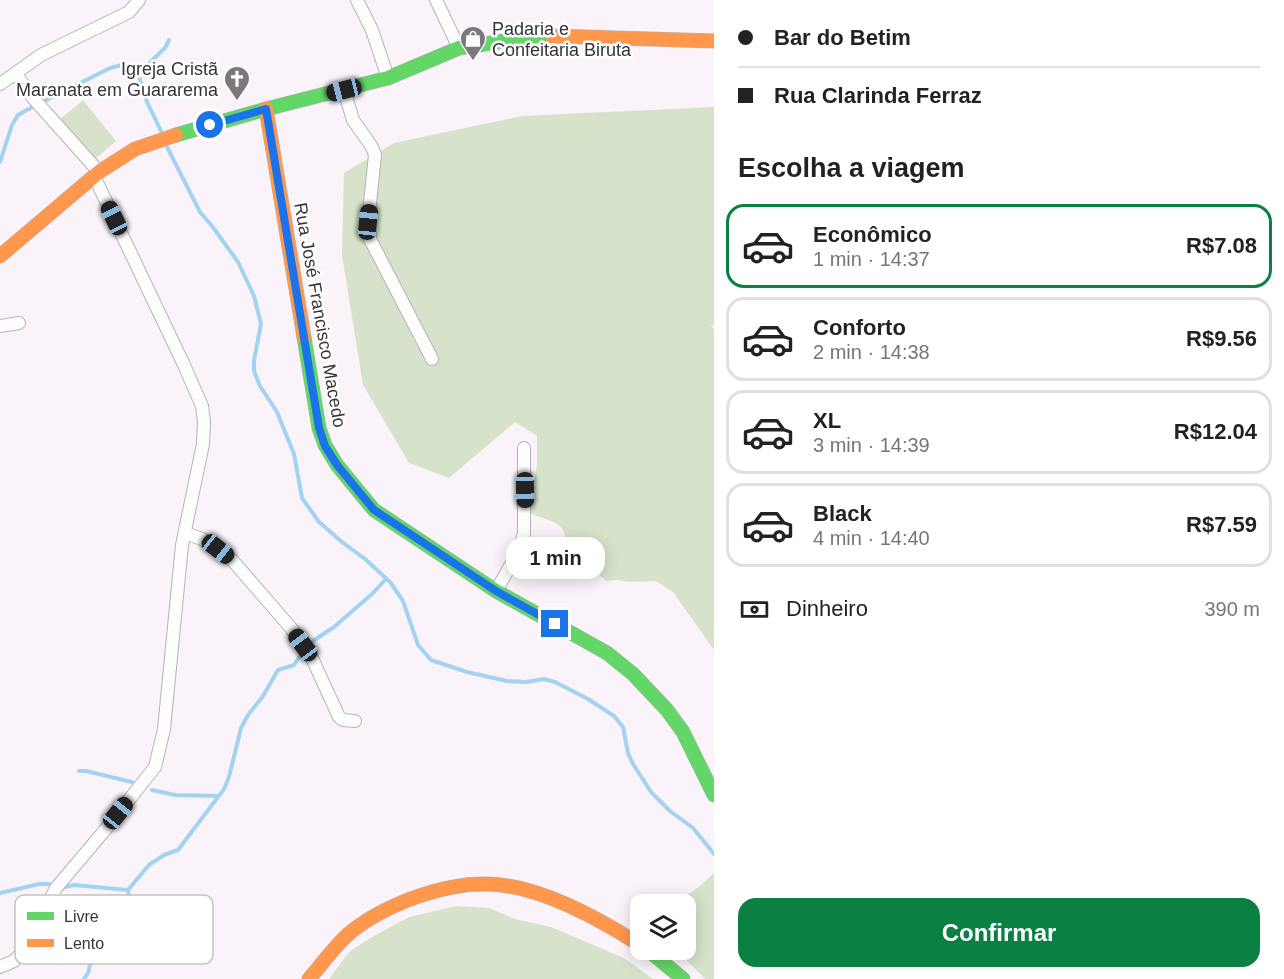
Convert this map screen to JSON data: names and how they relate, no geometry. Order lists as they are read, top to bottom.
{
  "streets": {
    "main road": ["Rua José Francisco Macedo"]
  },
  "places": {
    "shop": ["Padaria e Confeitaria Biruta"],
    "church": ["Igreja Cristã Maranata em Guararema"]
  },
  "legend": ["Livre", "Lento"],
  "page": {
    "banner": ["Bar do Betim", "Rua Clarinda Ferraz"],
    "heading": "Escolha a viagem",
    "list": [
      {
        "name": "Econômico",
        "note": "1 min · 14:37",
        "value": "R$7.08"
      },
      {
        "name": "Conforto",
        "note": "2 min · 14:38",
        "value": "R$9.56"
      },
      {
        "name": "XL",
        "note": "3 min · 14:39",
        "value": "R$12.04"
      },
      {
        "name": "Black",
        "note": "4 min · 14:40",
        "value": "R$7.59"
      }
    ],
    "bubble": "1 min",
    "pay": ["Dinheiro", "390 m"],
    "buttons": "Confirmar"
  }
}
